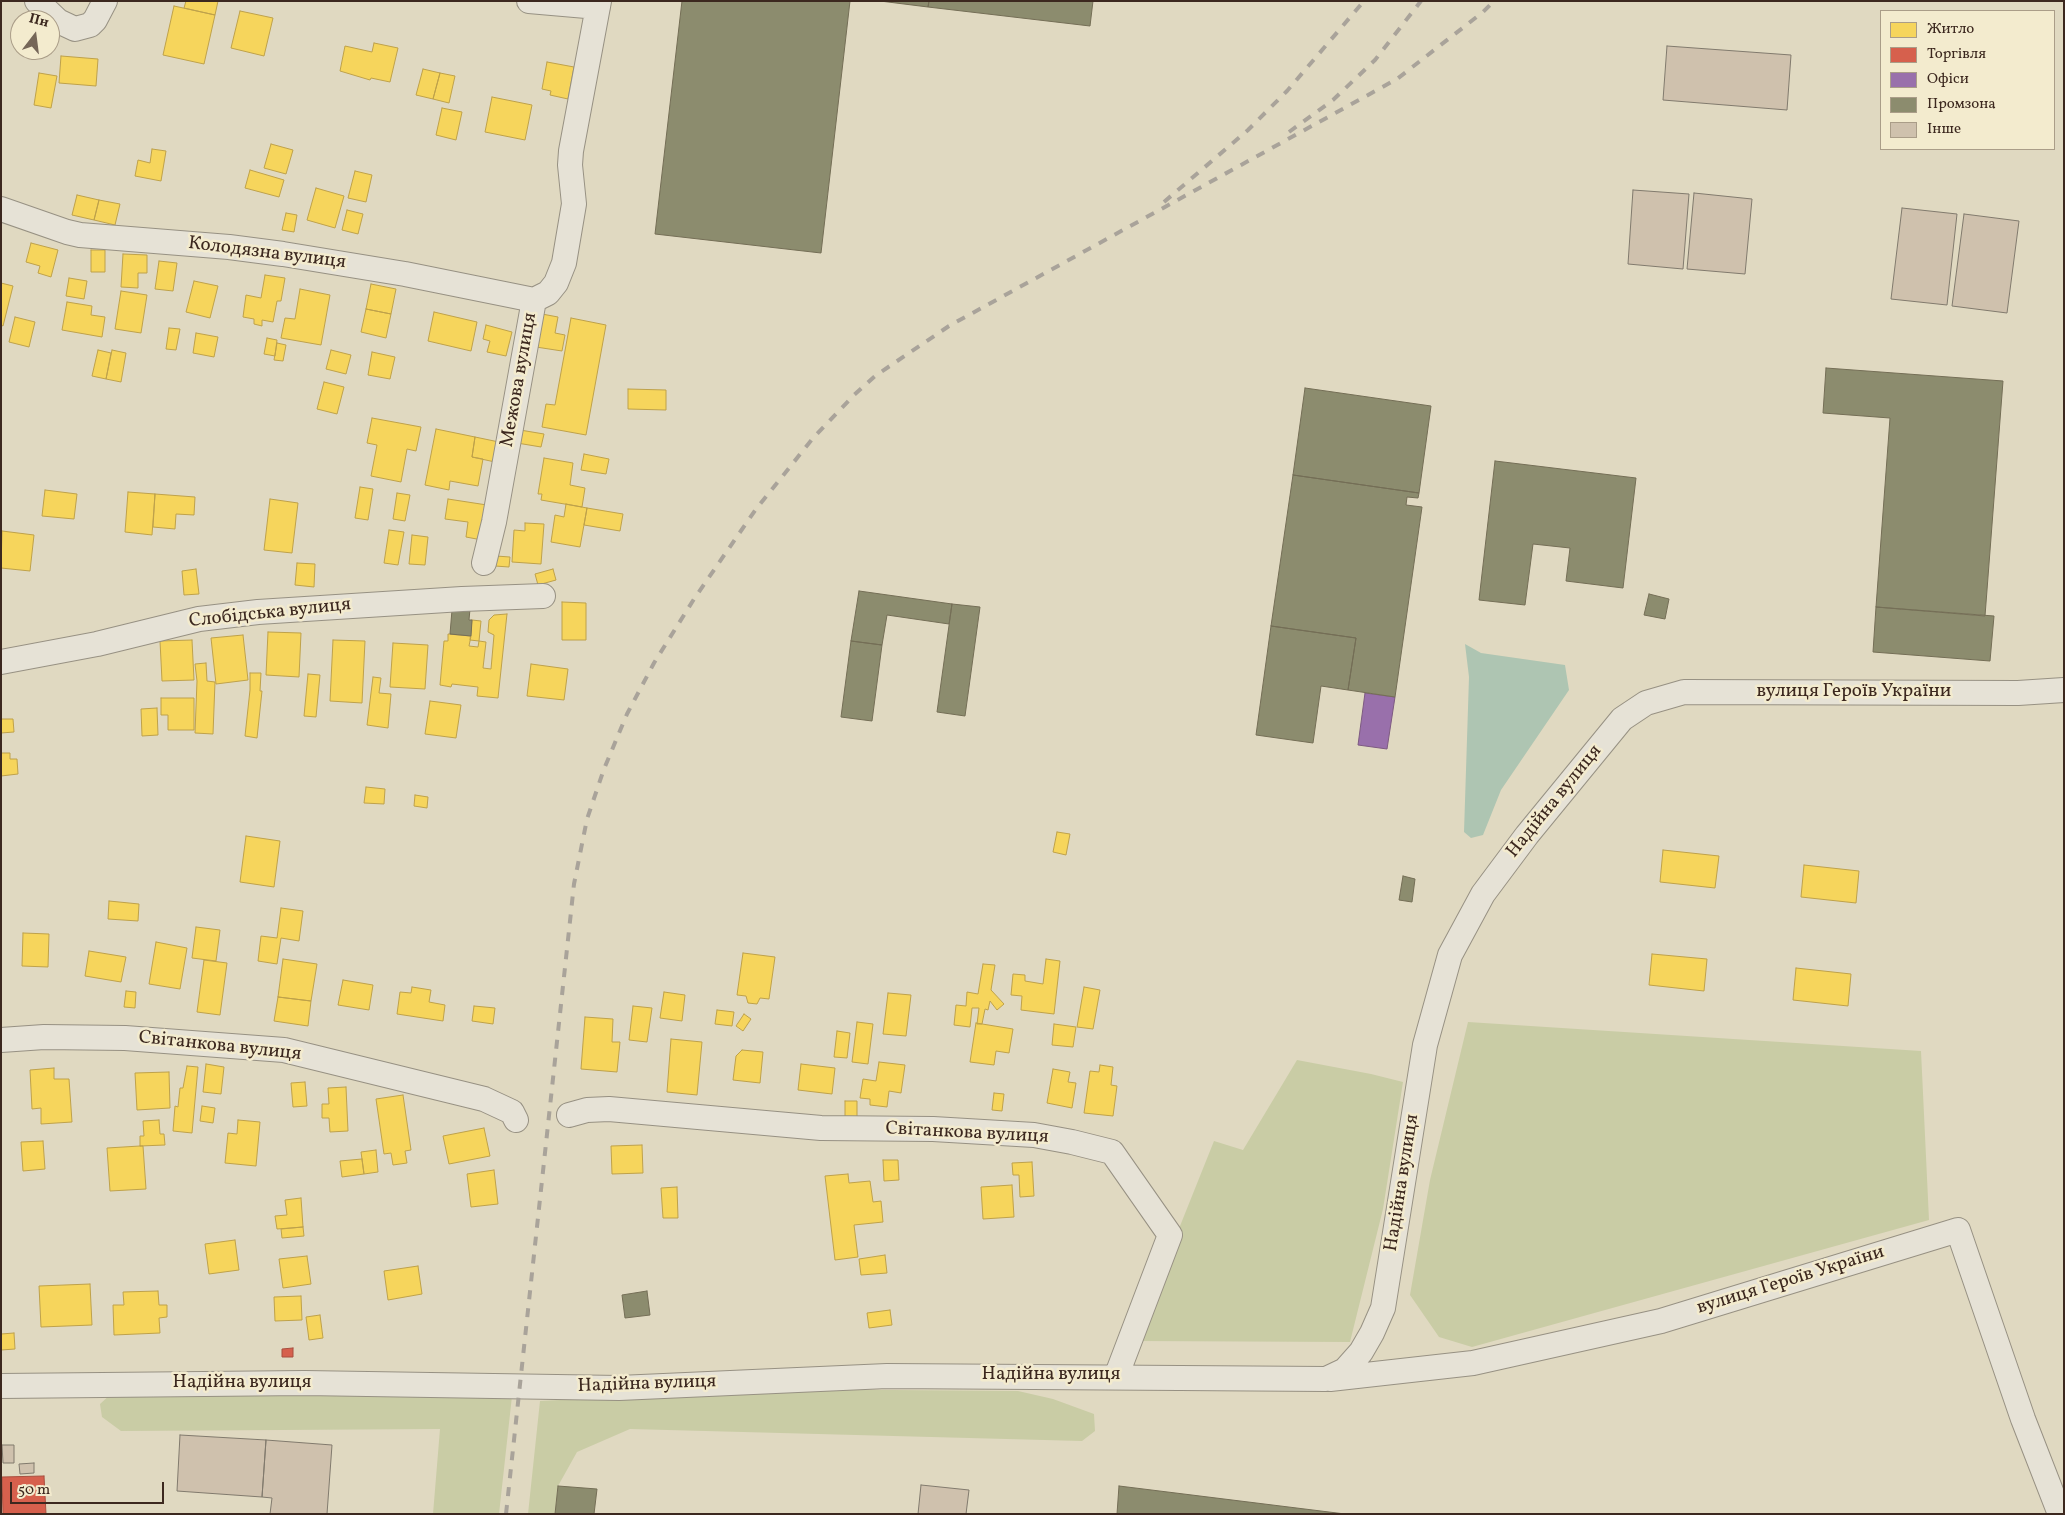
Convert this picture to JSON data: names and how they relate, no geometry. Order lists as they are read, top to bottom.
{
  "streets": {
    "street": [
      "Колодязна вулиця",
      "Межова вулиця",
      "Слобідська вулиця",
      "вулиця Героїв України",
      "Надійна вулиця",
      "Світанкова вулиця"
    ]
  },
  "crossings": [
    ["Колодязна вулиця", "Межова вулиця"],
    ["вулиця Героїв України", "Надійна вулиця"],
    ["Надійна вулиця", "Світанкова вулиця"]
  ],
  "legend": [
    "Житло",
    "Торгівля",
    "Офіси",
    "Промзона",
    "Інше"
  ],
  "scale_bar": "50 m",
  "north": "top"
}
